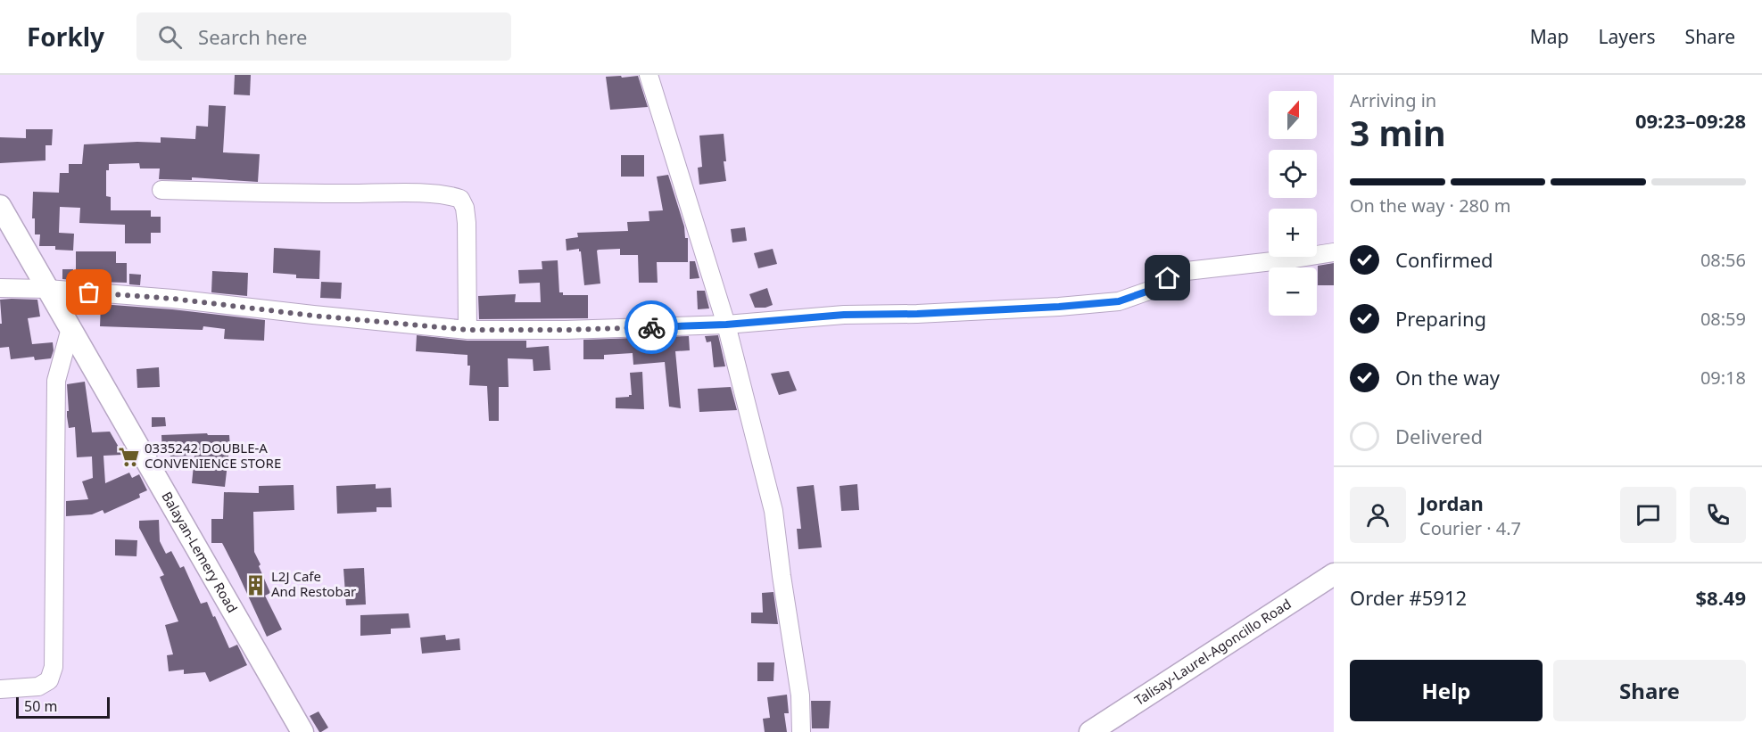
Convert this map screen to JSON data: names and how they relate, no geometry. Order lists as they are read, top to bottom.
{
  "streets": {
    "main road": ["Balayan-Lemery Road", "Talisay-Laurel-Agoncillo Road"]
  },
  "places": {
    "supermarket": ["0335242 DOUBLE-A CONVENIENCE STORE"],
    "building": ["L2J Cafe And Restobar"]
  },
  "scale_bar": "50 m",
  "north": "top",
  "page": {
    "header": "Forkly",
    "search": "Search here",
    "nav": ["Map", "Layers", "Share"],
    "heading": ["3 min", "Arriving in", "09:23–09:28"],
    "panel": [
      "Jordan",
      "Courier · 4.7",
      "Order #5912",
      "$8.49"
    ],
    "map_buttons": ["+", "−"],
    "bar": "On the way · 280 m",
    "list": [
      ["Confirmed", "08:56"],
      ["Preparing", "08:59"],
      ["On the way", "09:18"],
      "Delivered"
    ],
    "buttons": ["Help", "Share"],
    "scale": "50 m"
  }
}
